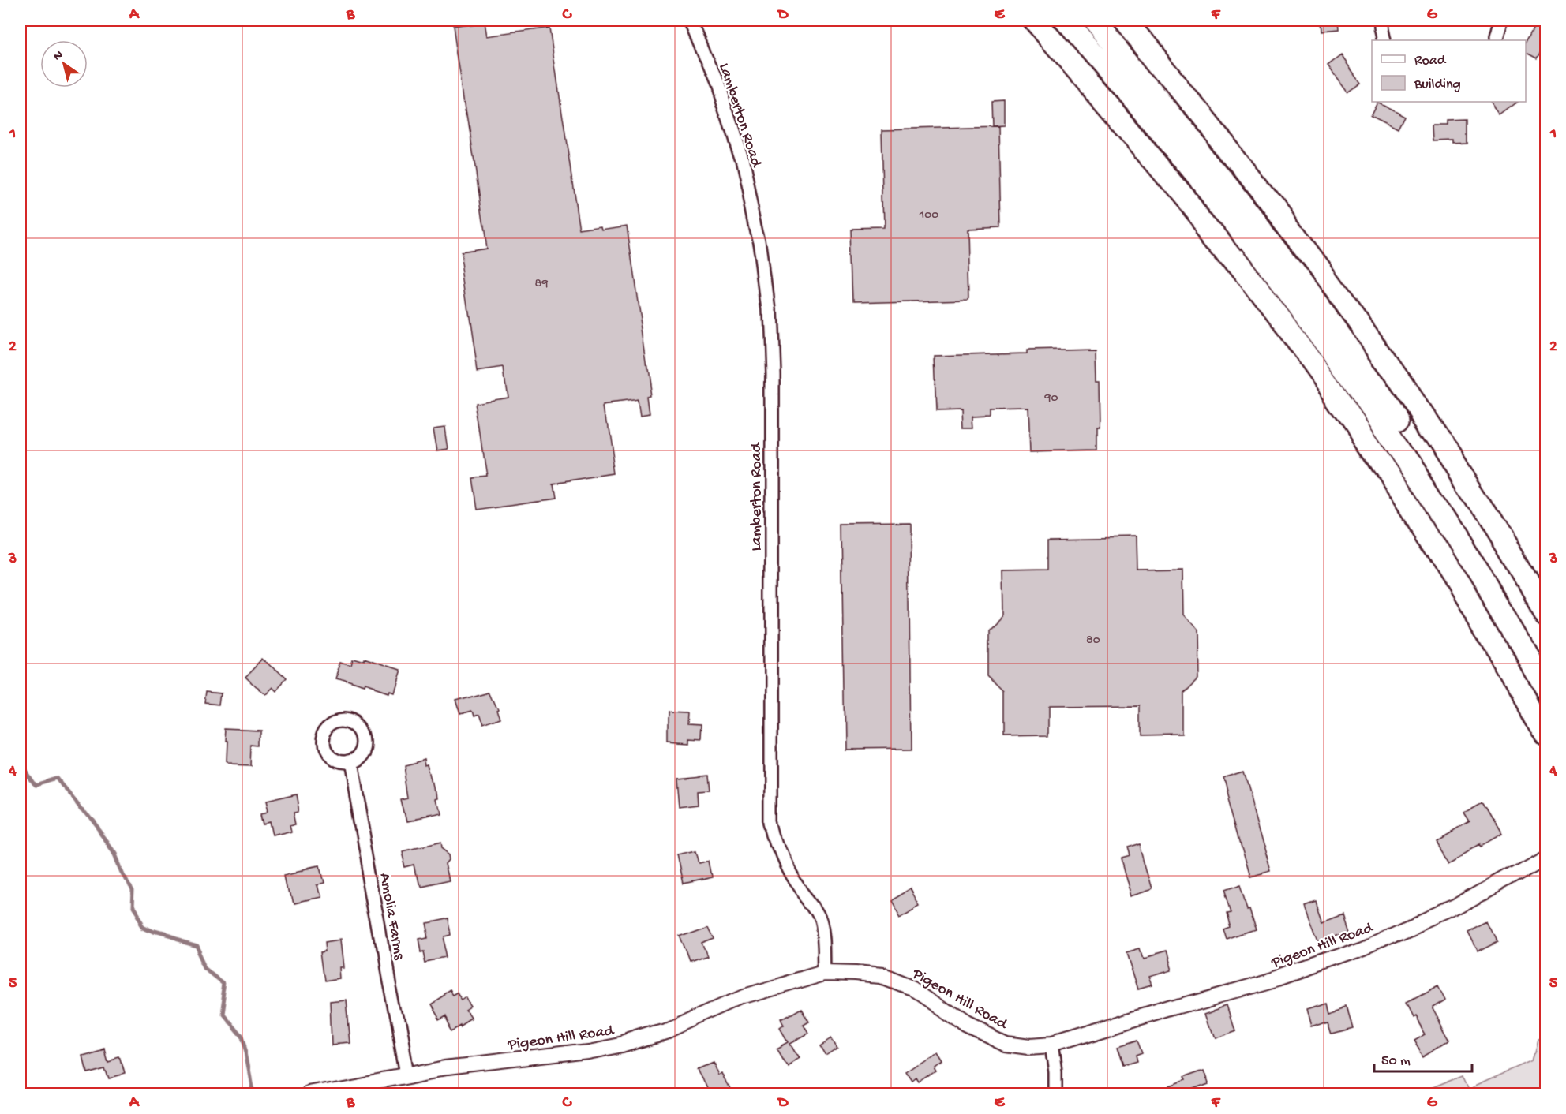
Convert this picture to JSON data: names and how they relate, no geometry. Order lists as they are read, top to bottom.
{
  "streets": {
    "street": ["Lamberton Road", "Amolia Farms", "Pigeon Hill Road"]
  },
  "crossings": [
    ["Lamberton Road", "Pigeon Hill Road"],
    ["Amolia Farms", "Pigeon Hill Road"]
  ],
  "house_numbers": [
    "100",
    "89",
    "90",
    "80"
  ],
  "legend": ["Road", "Building"],
  "scale_bar": "50 m",
  "north": "top left",
  "grid": {
    "columns": [
      "A",
      "B",
      "C",
      "D",
      "E",
      "F",
      "G"
    ],
    "rows": [
      "1",
      "2",
      "3",
      "4",
      "5"
    ]
  }
}
